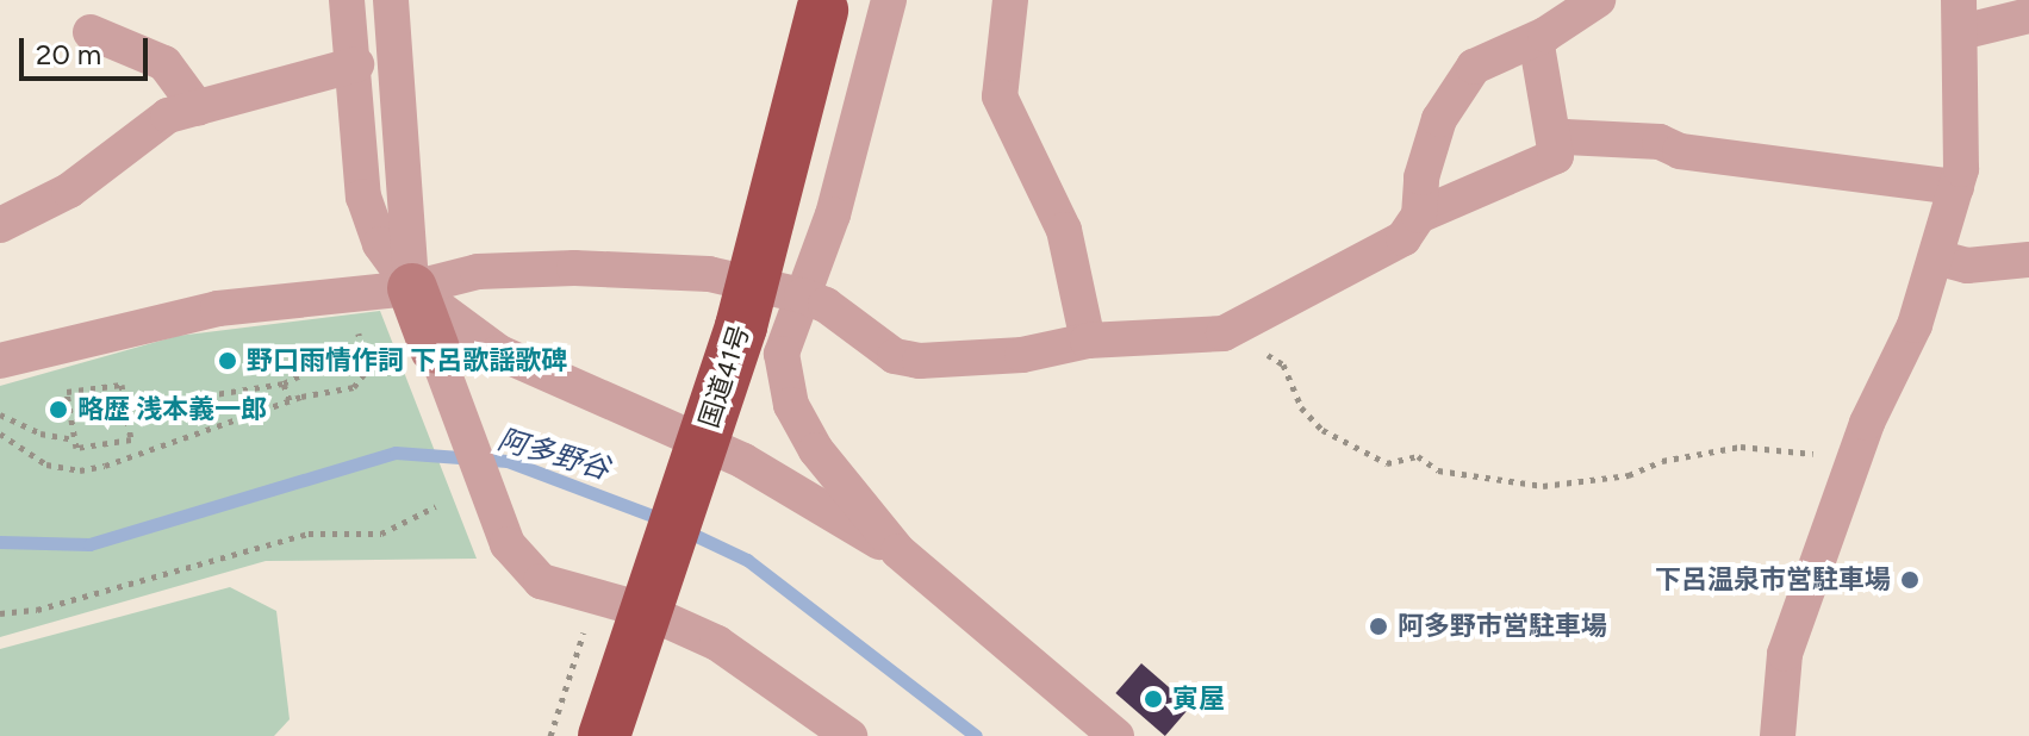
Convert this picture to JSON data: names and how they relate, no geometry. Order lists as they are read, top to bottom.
{
  "streets": {
    "highway": ["国道41号"]
  },
  "water": ["阿多野谷"],
  "places": [
    "野口雨情作詞 下呂歌謡歌碑",
    "略歴 浅本義一郎",
    "下呂温泉市営駐車場",
    "阿多野市営駐車場",
    "寅屋"
  ],
  "scale_bar": "20 m"
}
